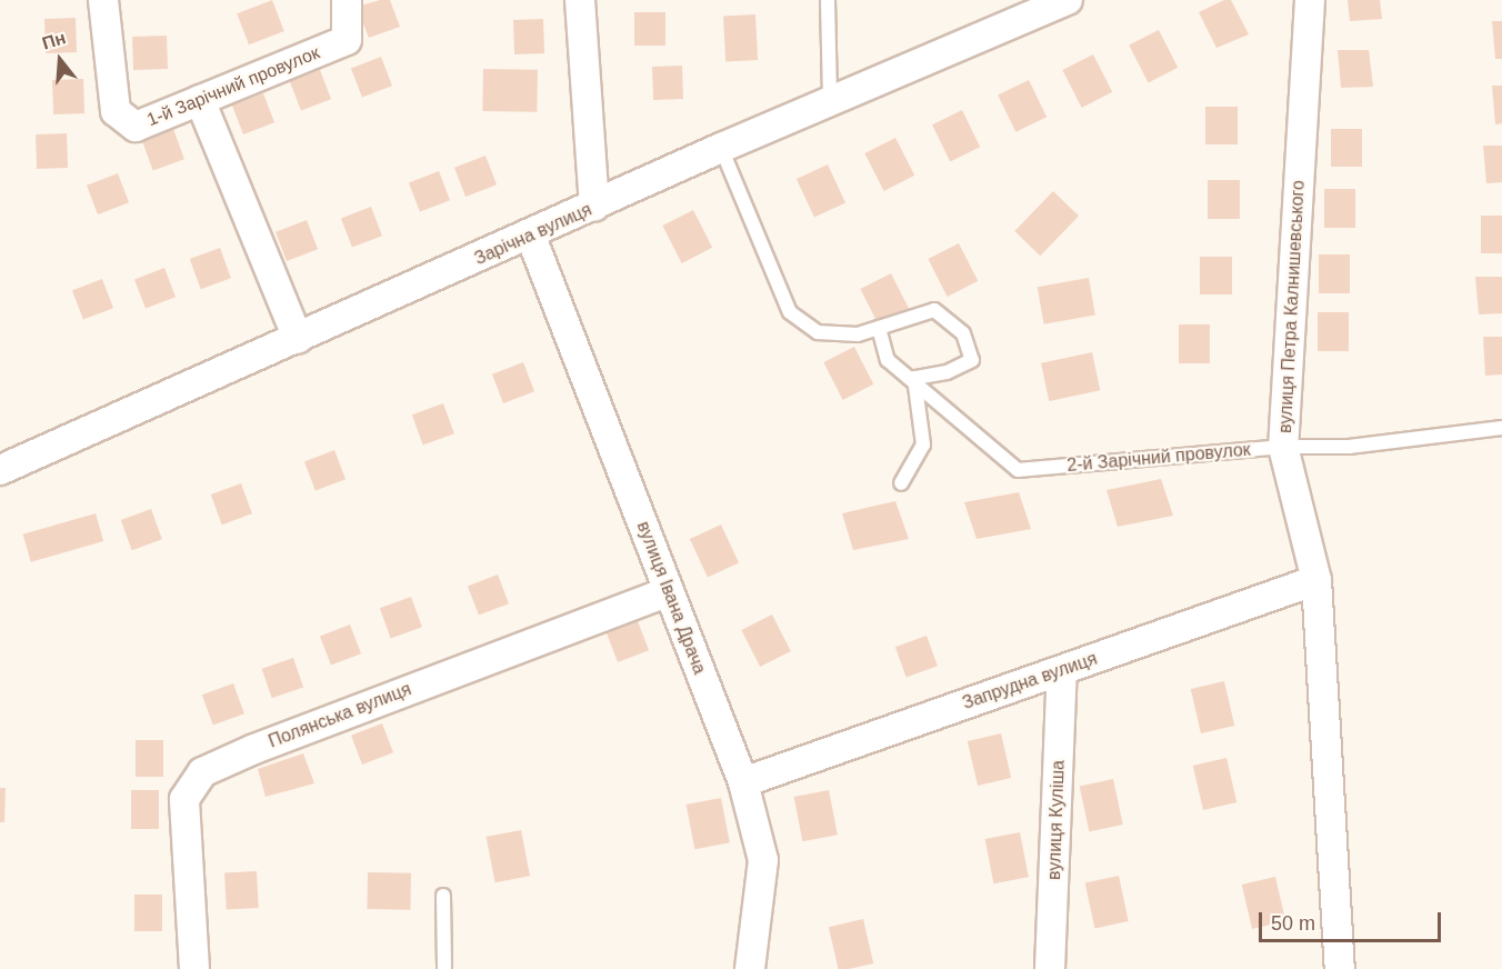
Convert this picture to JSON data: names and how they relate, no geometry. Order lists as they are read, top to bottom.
{
  "streets": {
    "street": [
      "1-й Зарічний провулок",
      "Зарічна вулиця",
      "вулиця Петра Калнишевського",
      "вулиця Івана Драча",
      "Запрудна вулиця",
      "Полянська вулиця",
      "вулиця Куліша"
    ],
    "lane": ["2-й Зарічний провулок"]
  },
  "crossings": [
    ["Зарічна вулиця", "вулиця Івана Драча"],
    ["вулиця Петра Калнишевського", "2-й Зарічний провулок"],
    ["вулиця Петра Калнишевського", "Запрудна вулиця"],
    ["вулиця Івана Драча", "Запрудна вулиця"],
    ["вулиця Івана Драча", "Полянська вулиця"],
    ["Запрудна вулиця", "вулиця Куліша"]
  ],
  "scale_bar": "50 m",
  "north": "top"
}
